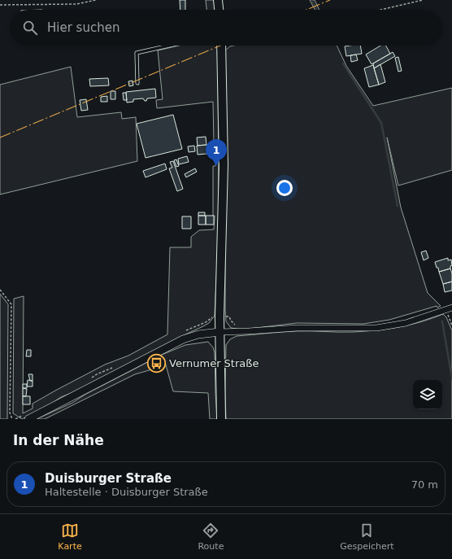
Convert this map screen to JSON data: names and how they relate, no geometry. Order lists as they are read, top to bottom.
{
  "places": {
    "bus stop": ["Vernumer Straße"]
  },
  "page": {
    "search": "Hier suchen",
    "pins": "1",
    "heading": "In der Nähe",
    "list": [
      {
        "mark": "1",
        "name": "Duisburger Straße",
        "note": "Haltestelle · Duisburger Straße",
        "value": "70 m"
      }
    ],
    "nav": ["Karte", "Route", "Gespeichert"]
  }
}
